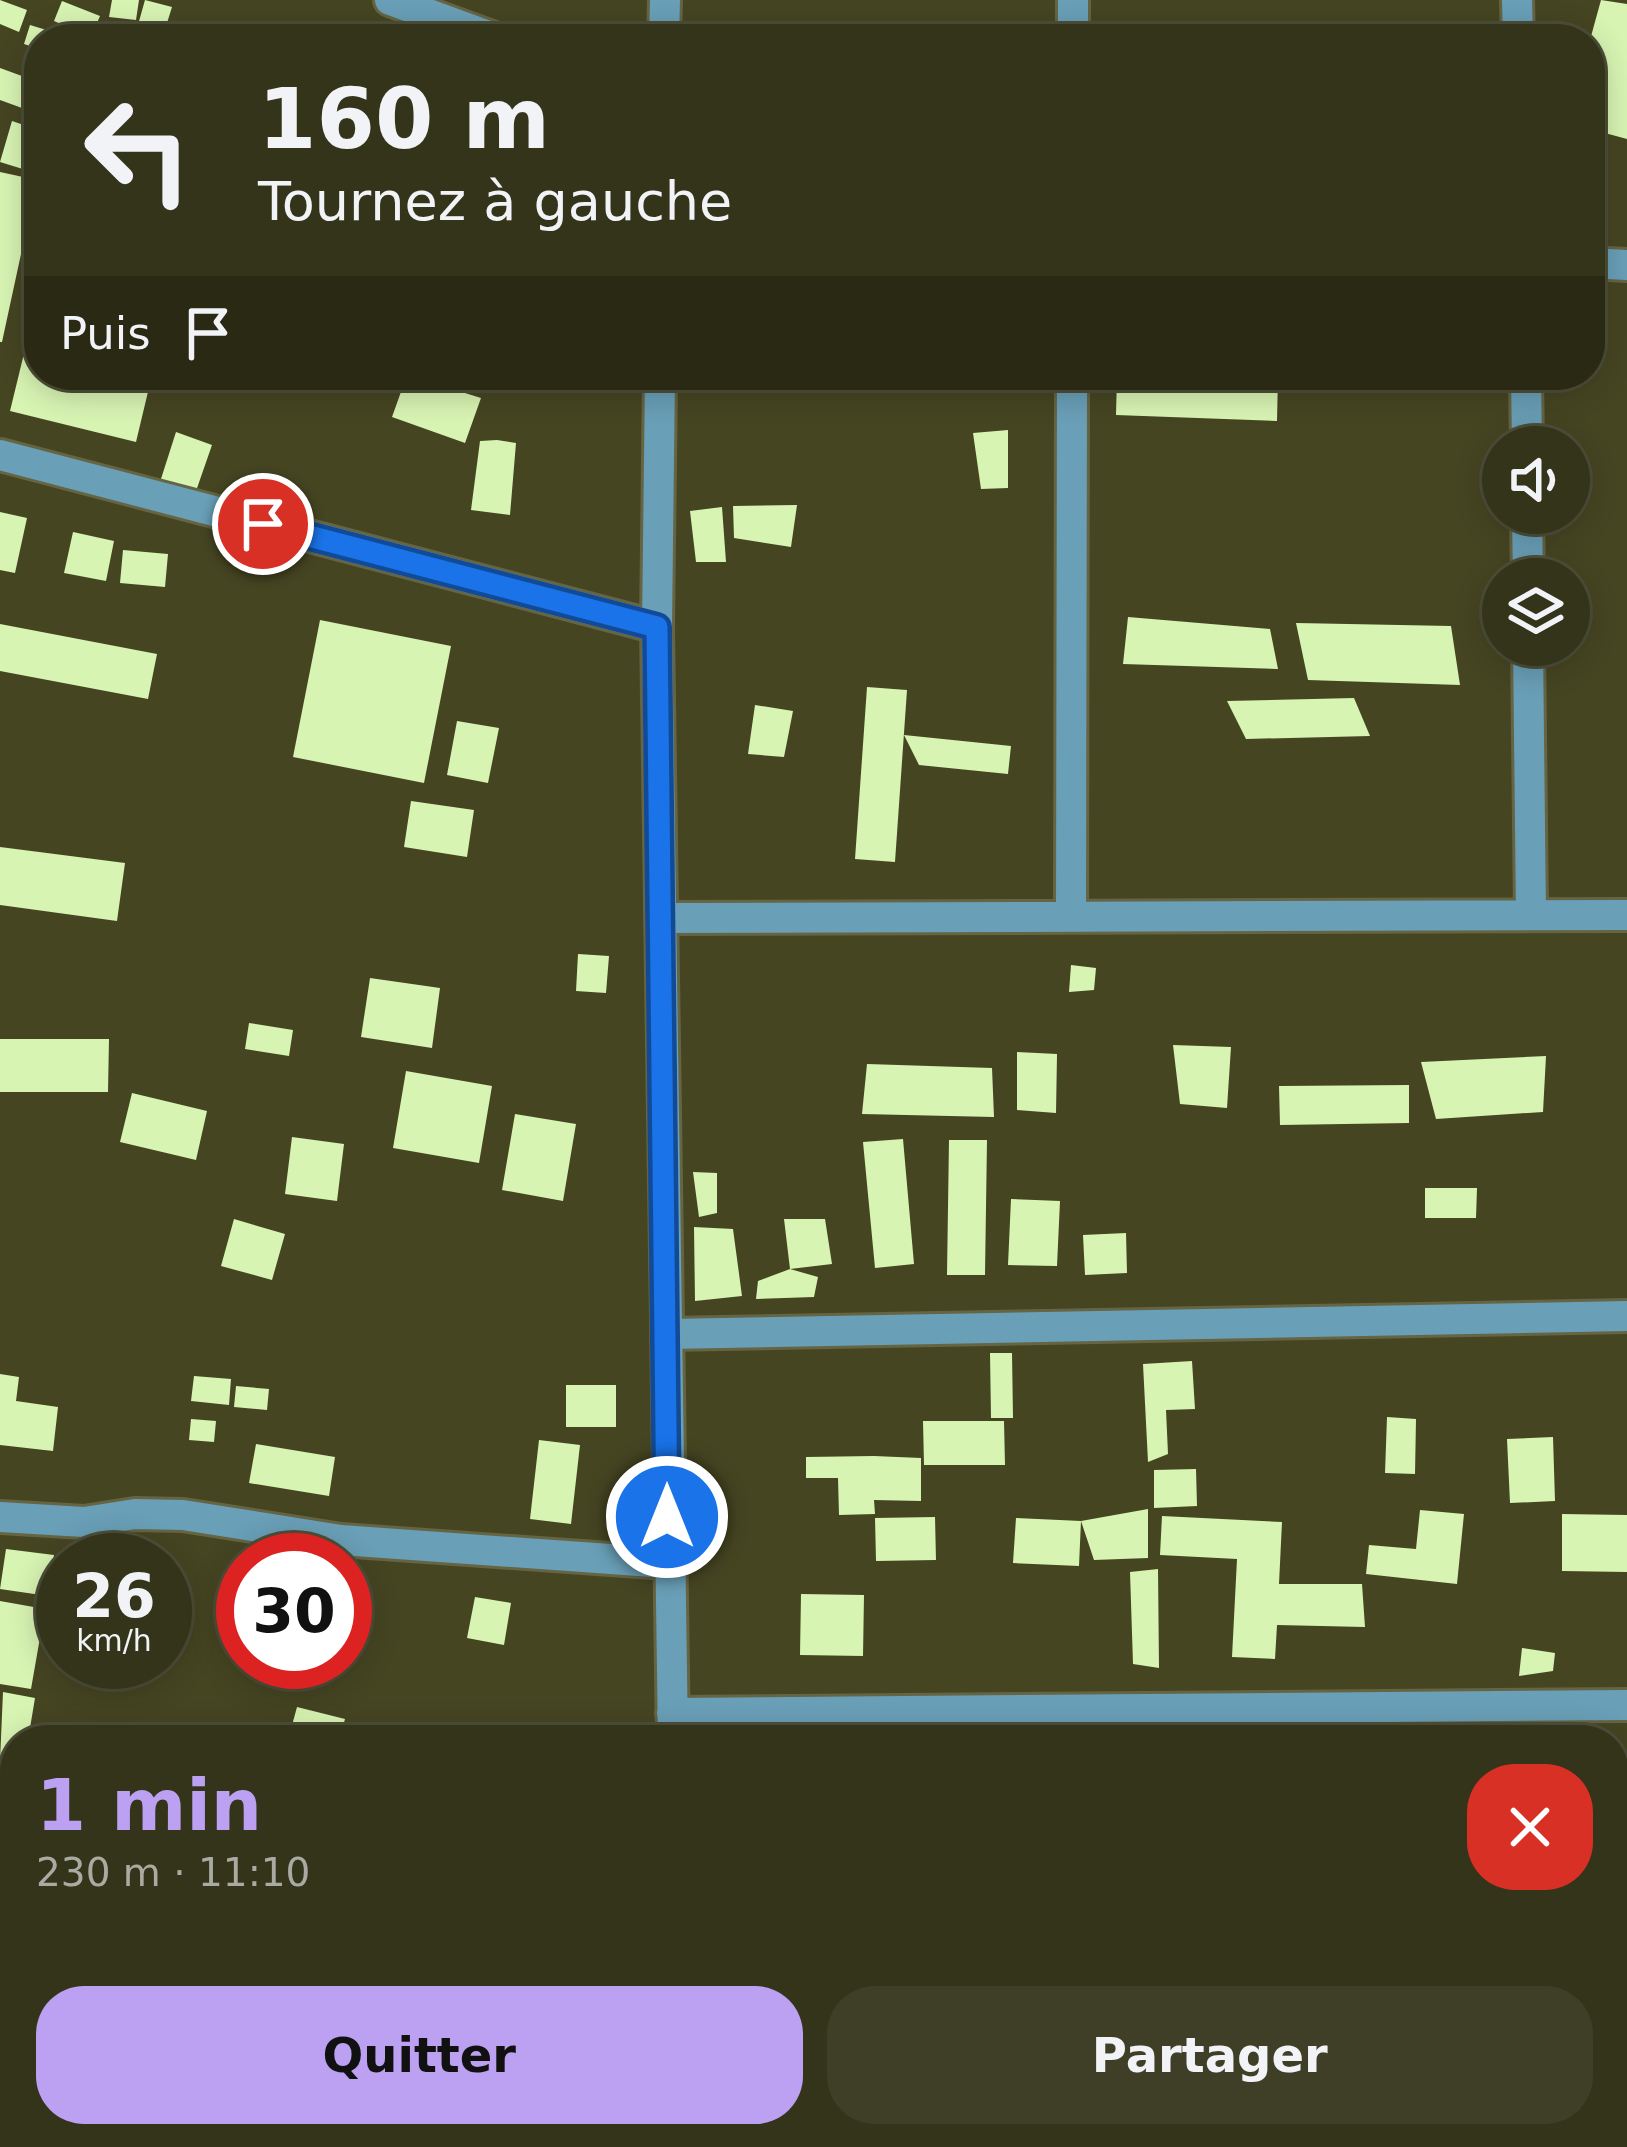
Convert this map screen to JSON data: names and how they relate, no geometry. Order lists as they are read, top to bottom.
{
  "page": {
    "turn": ["160 m", "Tournez à gauche"],
    "then": "Puis",
    "speed": "26 km/h",
    "limit": "30",
    "heading": ["1 min", "230 m · 11:10"],
    "buttons": ["Quitter", "Partager"]
  }
}
